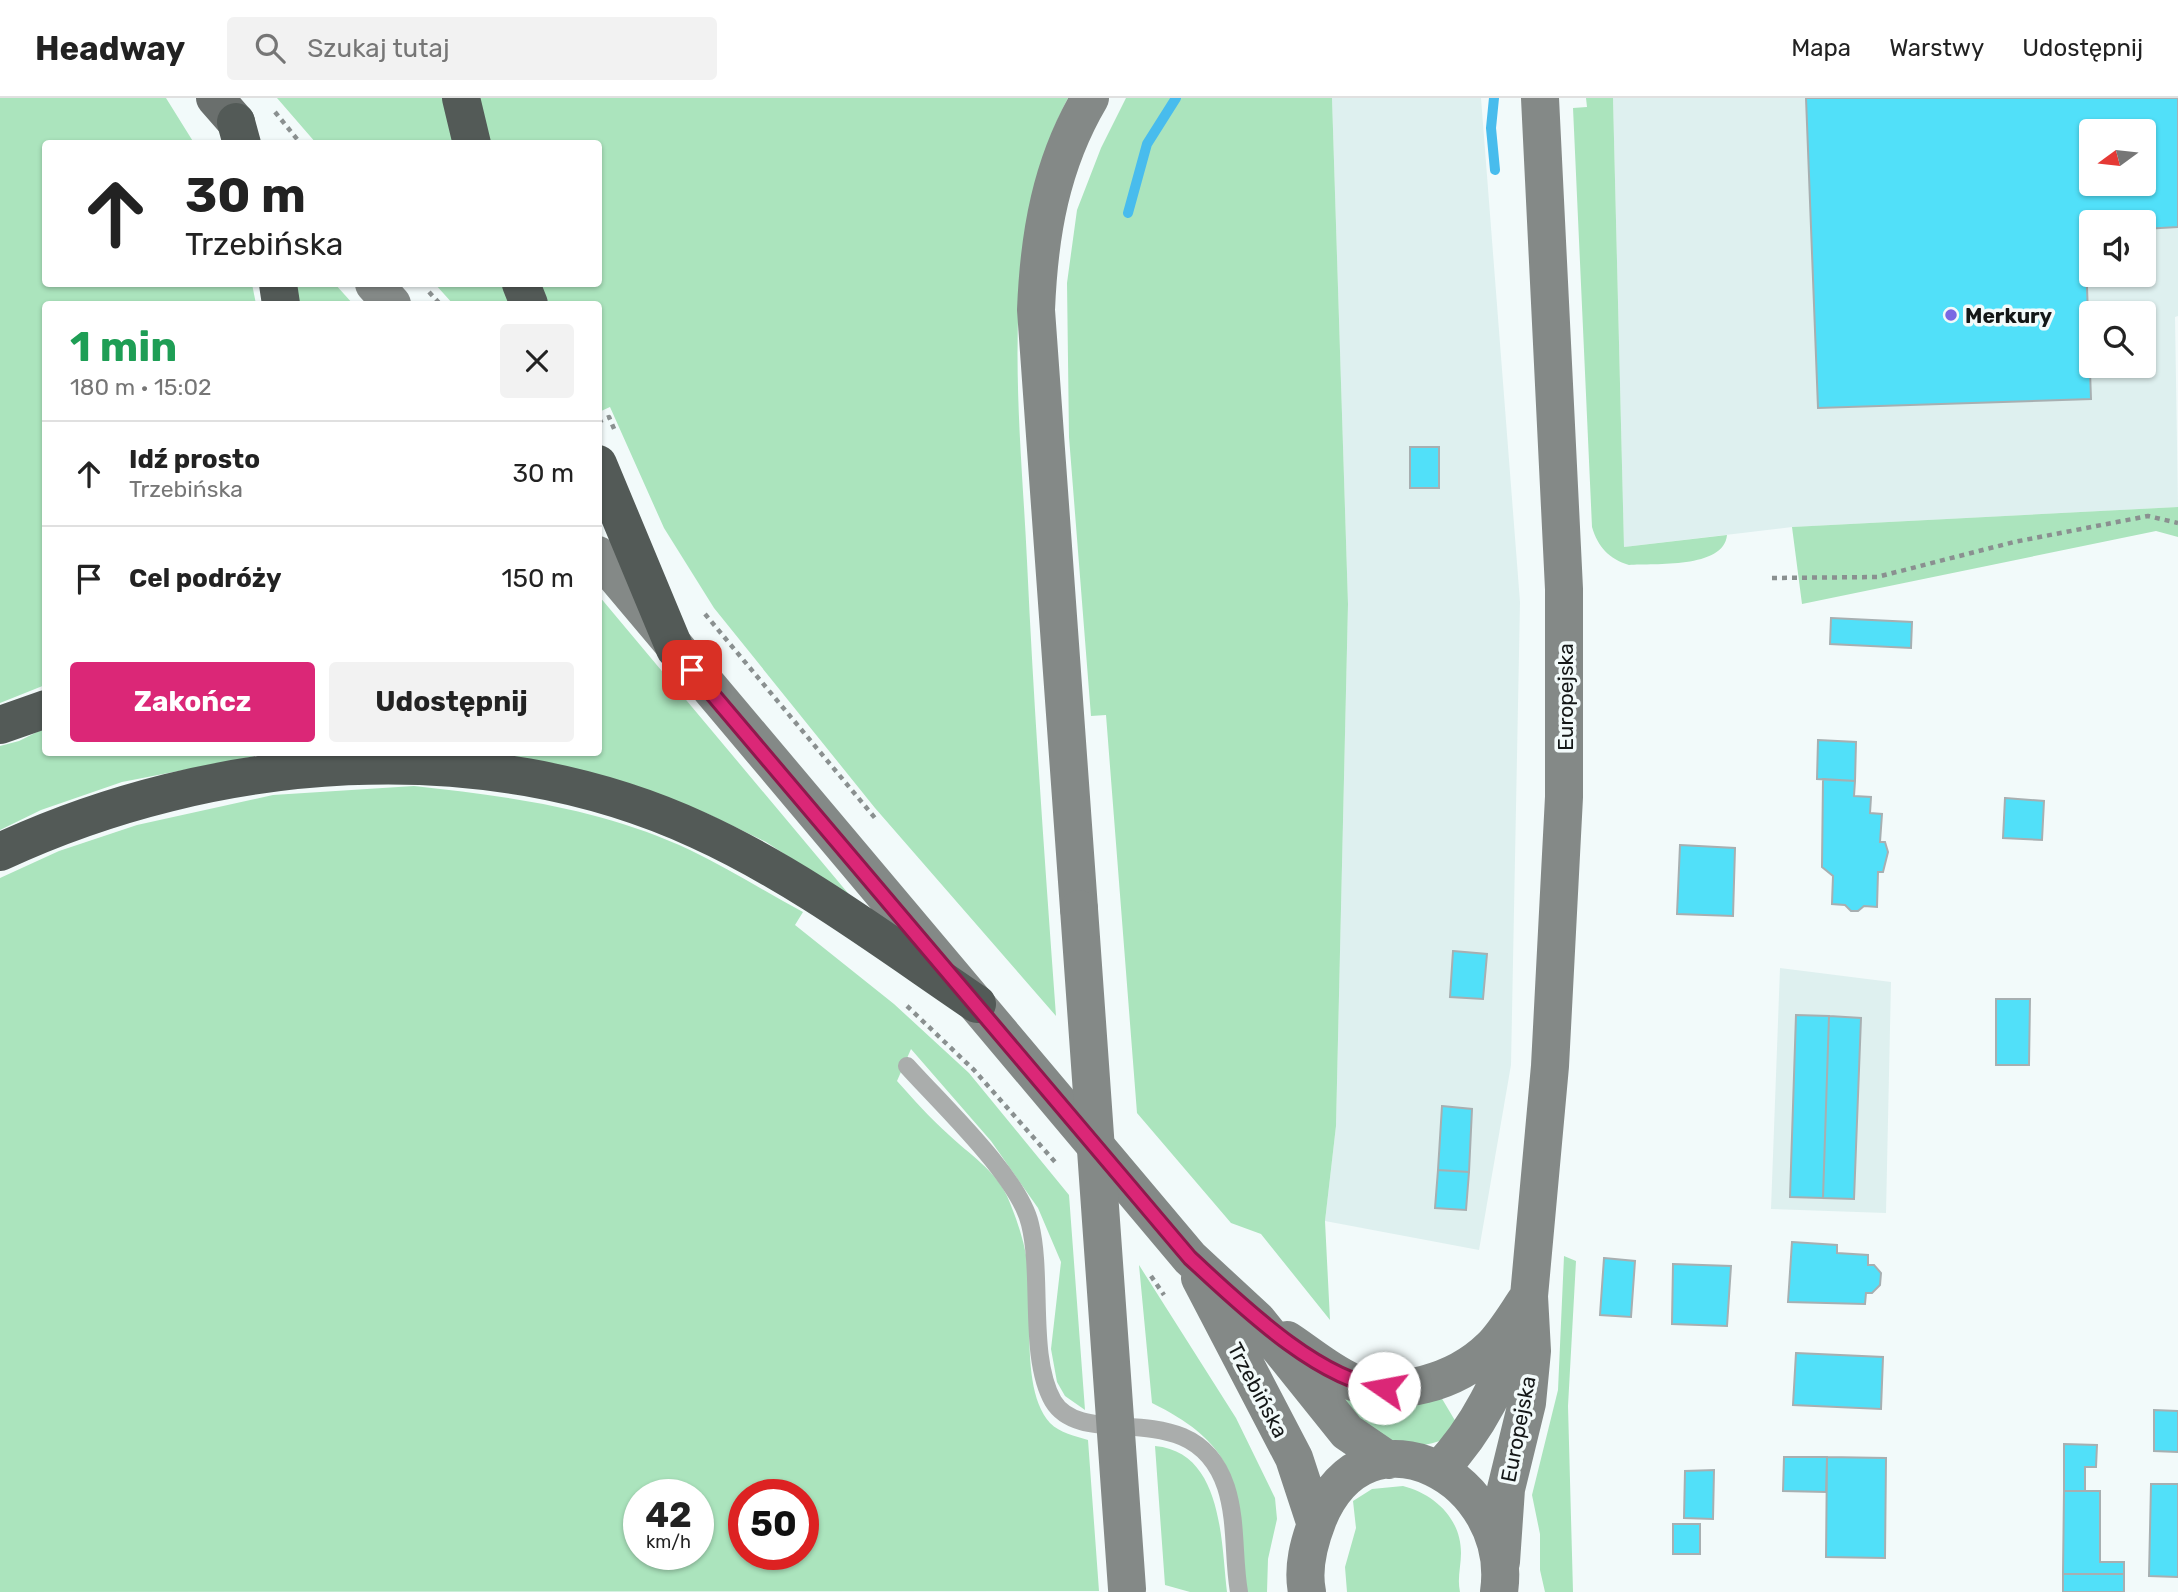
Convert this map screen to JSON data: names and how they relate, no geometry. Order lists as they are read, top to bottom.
{
  "streets": {
    "main road": ["Europejska", "Trzebińska"]
  },
  "places": ["Merkury"],
  "north": "left",
  "page": {
    "header": "Headway",
    "search": "Szukaj tutaj",
    "nav": ["Mapa", "Warstwy", "Udostępnij"],
    "turn": ["30 m", "Trzebińska"],
    "heading": ["1 min", "180 m · 15:02"],
    "list": [
      {
        "name": "Idź prosto",
        "note": "Trzebińska",
        "value": "30 m"
      },
      {
        "name": "Cel podróży",
        "value": "150 m"
      }
    ],
    "buttons": ["Zakończ", "Udostępnij"],
    "speed": "42 km/h",
    "limit": "50"
  }
}
